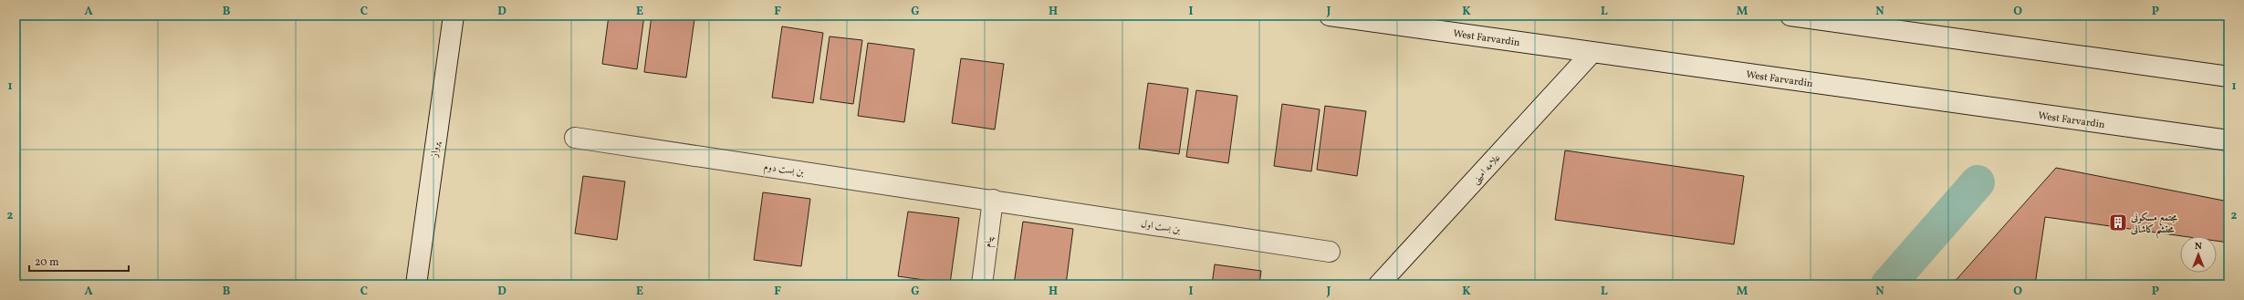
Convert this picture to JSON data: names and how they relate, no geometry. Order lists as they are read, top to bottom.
{
  "streets": {
    "street": [
      "West Farvardin",
      "پرواز",
      "بن بست دوم",
      "علامه امینی",
      "بن بست اول",
      "پیام"
    ]
  },
  "crossings": [
    ["West Farvardin", "علامه امینی"],
    ["بن بست دوم", "بن بست اول"],
    ["بن بست دوم", "پیام"],
    ["بن بست اول", "پیام"]
  ],
  "places": {
    "building": ["مجتمع مسکونی محتشم کاشانی"]
  },
  "scale_bar": "20 m",
  "north": "top",
  "grid": {
    "columns": [
      "A",
      "B",
      "C",
      "D",
      "E",
      "F",
      "G",
      "H",
      "I",
      "J",
      "K",
      "L",
      "M",
      "N",
      "O",
      "P"
    ],
    "rows": ["1", "2"]
  }
}
